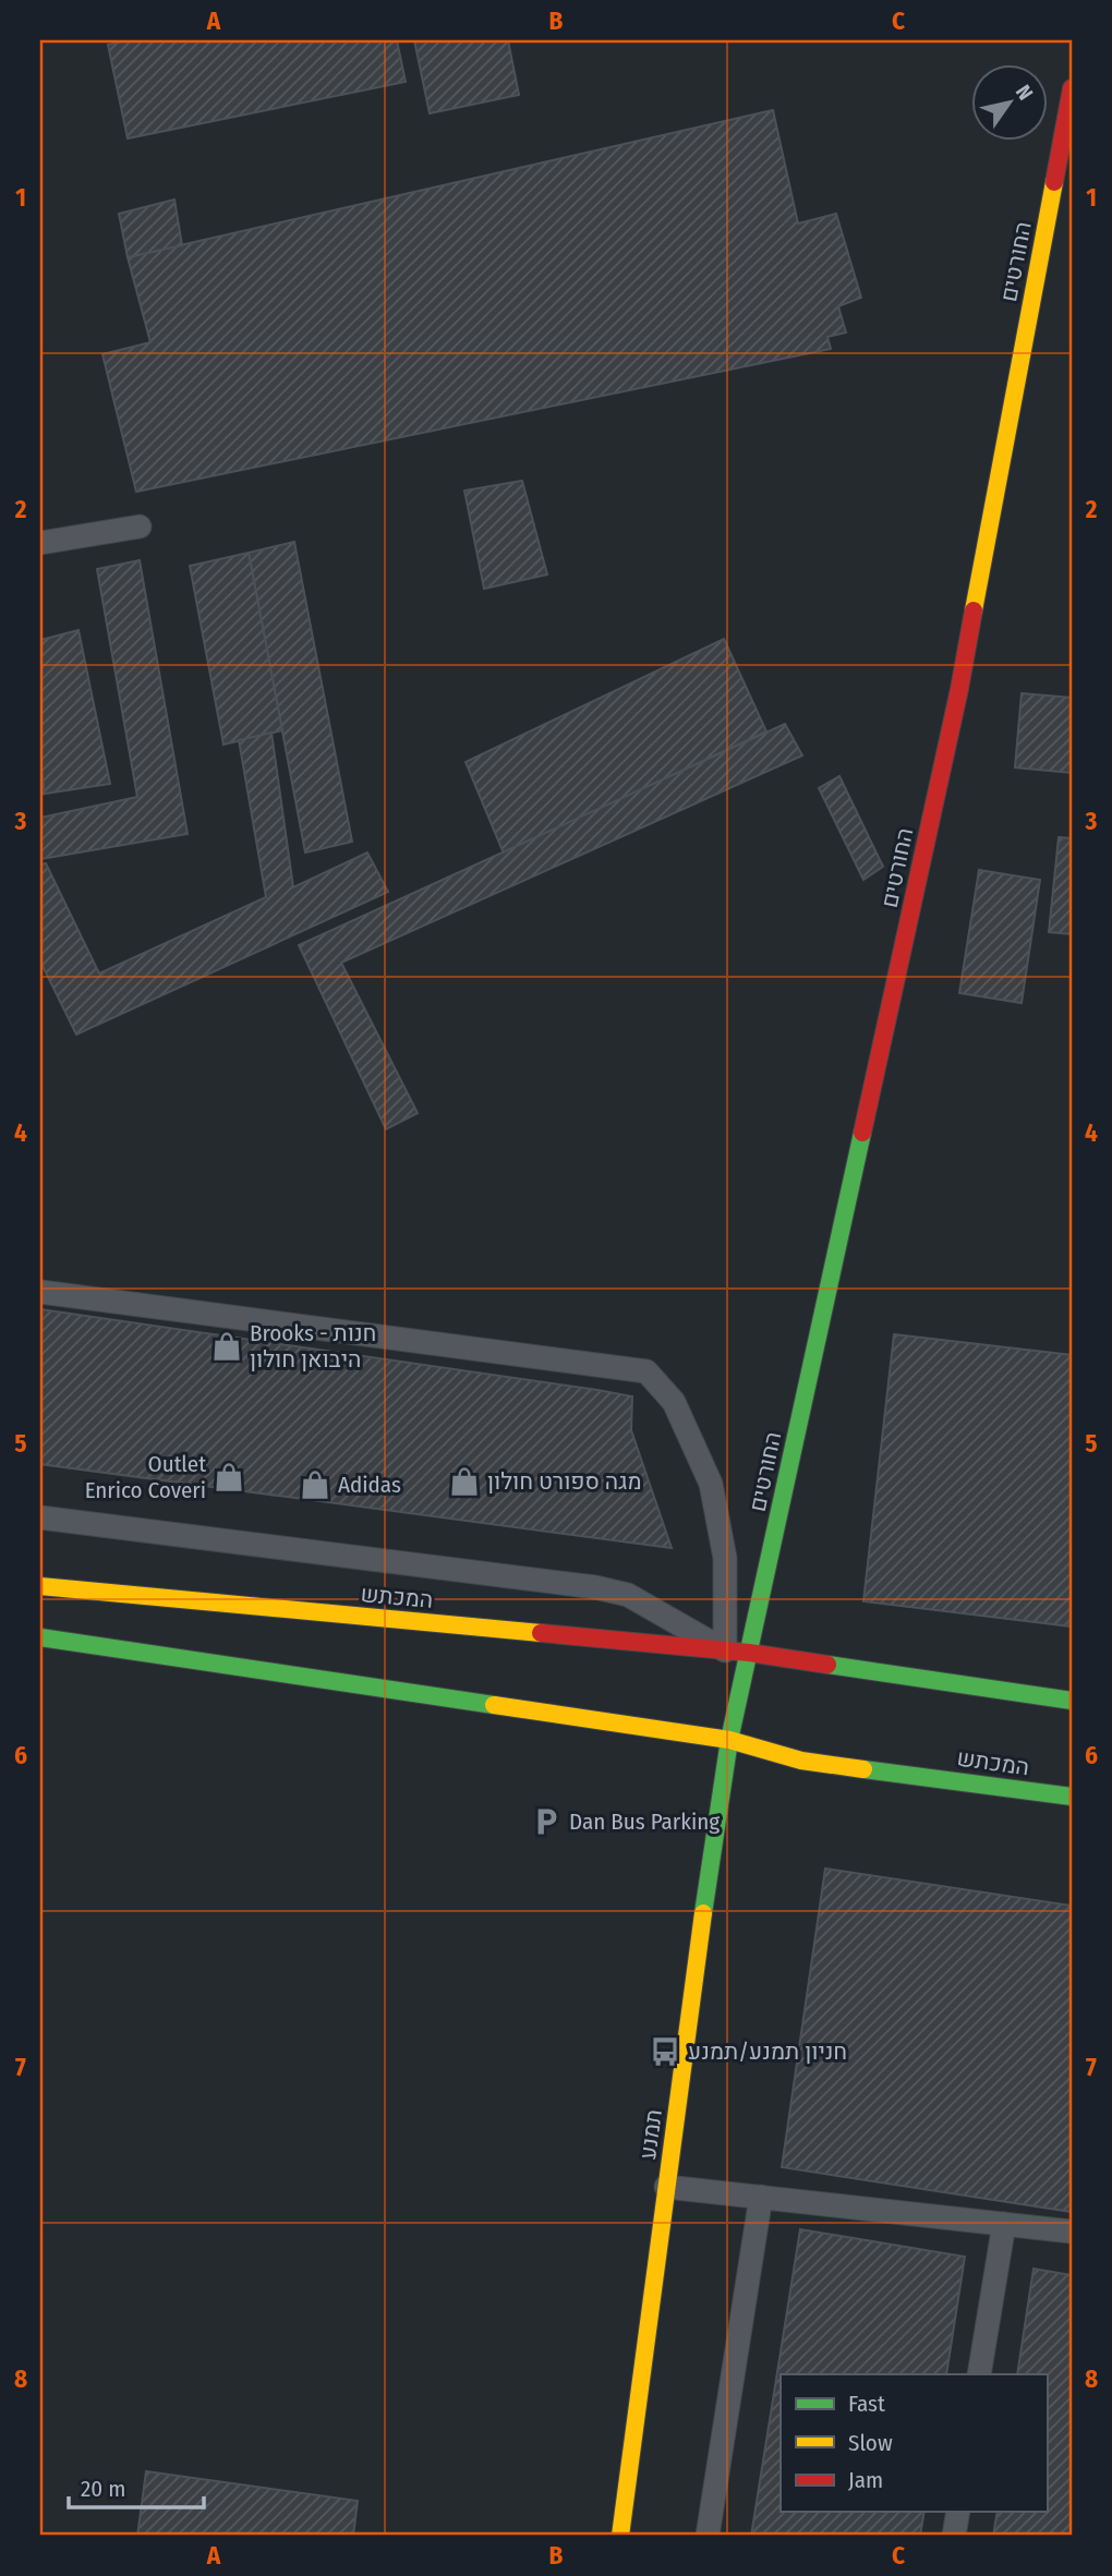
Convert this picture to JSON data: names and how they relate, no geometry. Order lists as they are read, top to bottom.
{
  "streets": {
    "street": ["החורטים", "המכתש", "תמנע"]
  },
  "crossings": [
    ["החורטים", "המכתש"],
    ["המכתש", "תמנע"]
  ],
  "places": {
    "shop": [
      "Brooks - חנות היבואן חולון",
      "Outlet Enrico Coveri",
      "מגה ספורט חולון",
      "Adidas"
    ],
    "parking": ["Dan Bus Parking"],
    "bus stop": ["חניון תמנע/תמנע"]
  },
  "legend": ["Fast", "Slow", "Jam"],
  "scale_bar": "20 m",
  "north": "top right",
  "grid": {
    "columns": ["A", "B", "C"],
    "rows": [
      "1",
      "2",
      "3",
      "4",
      "5",
      "6",
      "7",
      "8"
    ]
  }
}
